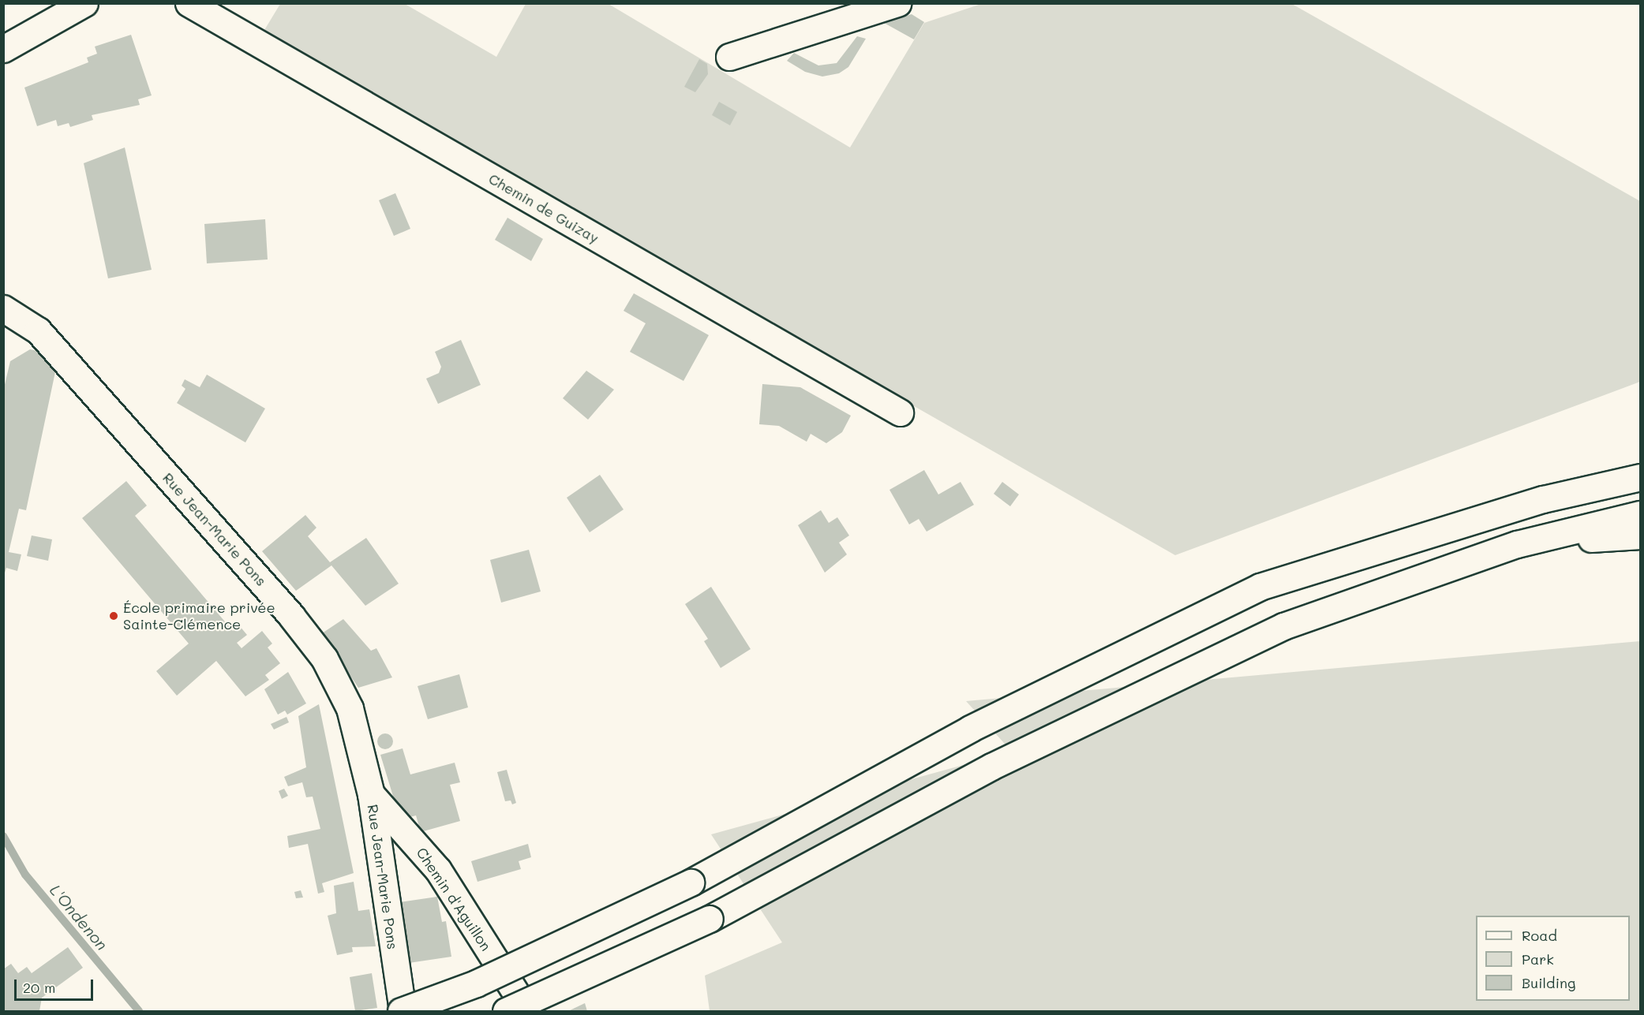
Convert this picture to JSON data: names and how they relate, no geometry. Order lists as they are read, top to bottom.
{
  "streets": {
    "main road": ["Chemin de Guizay", "Rue Jean-Marie Pons", "Chemin d'Aguillon"]
  },
  "crossings": [
    ["Rue Jean-Marie Pons", "Chemin d'Aguillon"]
  ],
  "water": ["L'Ondenon"],
  "places": ["École primaire privée Sainte-Clémence"],
  "legend": ["Road", "Park", "Building"],
  "scale_bar": "20 m"
}
